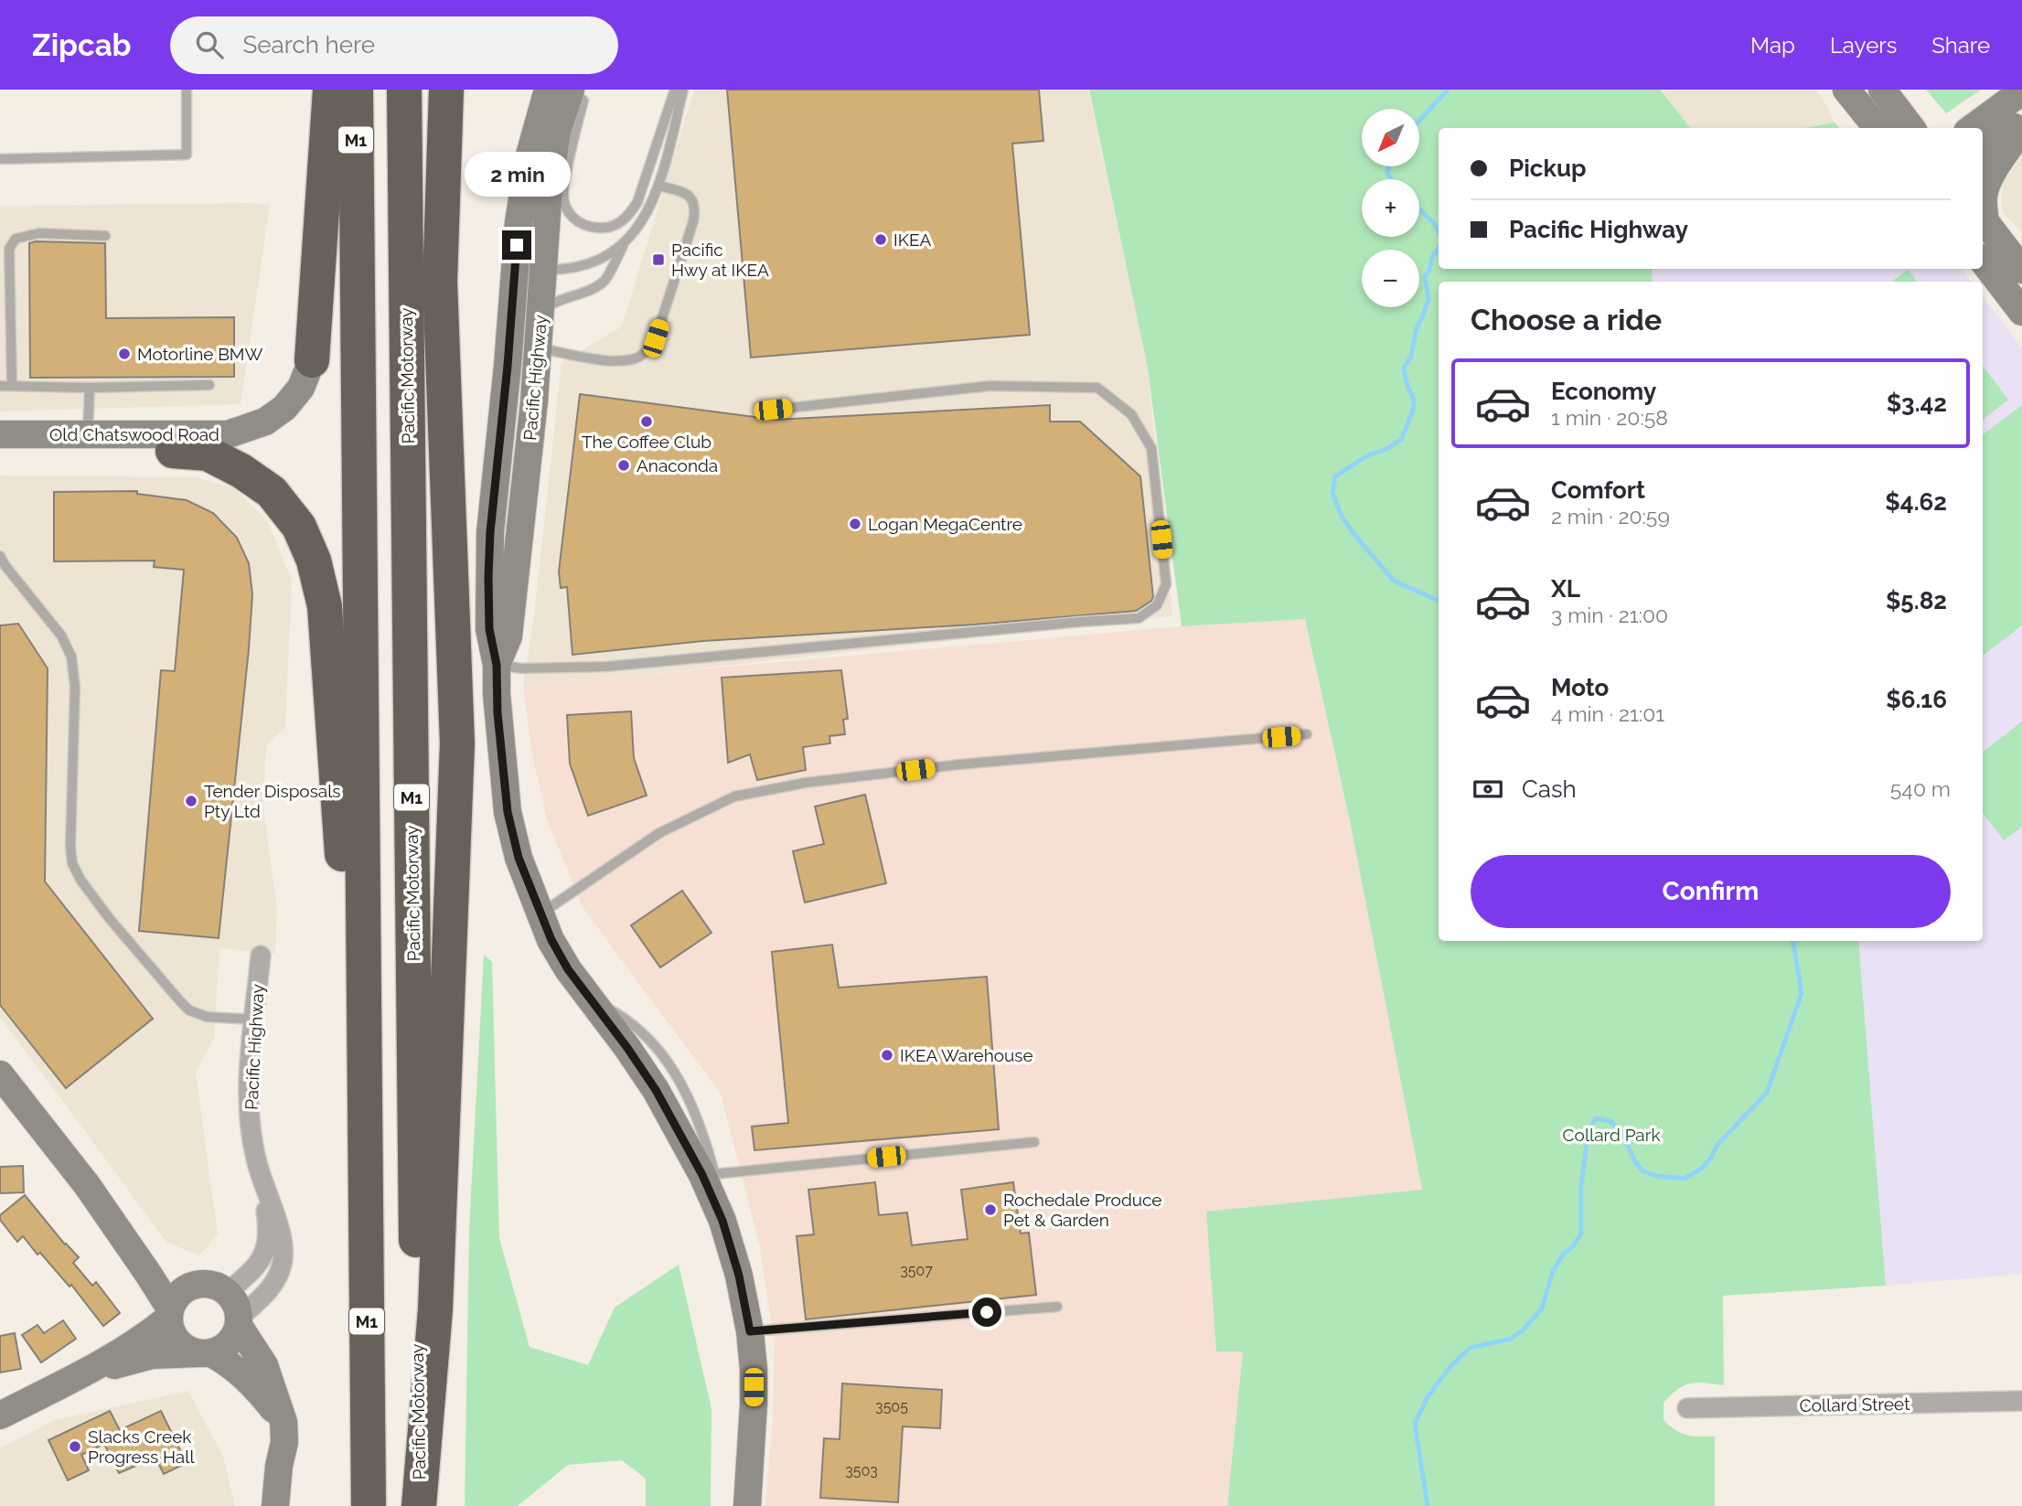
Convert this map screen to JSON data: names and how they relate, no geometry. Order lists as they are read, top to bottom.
{
  "streets": {
    "highway": ["M1", "Pacific Motorway"],
    "street": ["Pacific Highway", "Old Chatswood Road", "Collard Street"]
  },
  "parks": ["Collard Park"],
  "places": {
    "other": [
      "IKEA",
      "Motorline BMW",
      "The Coffee Club",
      "Anaconda",
      "Logan MegaCentre",
      "Tender Disposals Pty Ltd",
      "IKEA Warehouse",
      "Rochedale Produce Pet & Garden",
      "Slacks Creek Progress Hall"
    ],
    "transit": ["Pacific Hwy at IKEA"]
  },
  "house_numbers": ["3507", "3505", "3503"],
  "north": "bottom left",
  "page": {
    "header": "Zipcab",
    "search": "Search here",
    "nav": ["Map", "Layers", "Share"],
    "map_buttons": ["+", "−"],
    "banner": ["Pickup", "Pacific Highway"],
    "bubble": "2 min",
    "heading": "Choose a ride",
    "list": [
      {
        "name": "Economy",
        "note": "1 min · 20:58",
        "value": "$3.42"
      },
      {
        "name": "Comfort",
        "note": "2 min · 20:59",
        "value": "$4.62"
      },
      {
        "name": "XL",
        "note": "3 min · 21:00",
        "value": "$5.82"
      },
      {
        "name": "Moto",
        "note": "4 min · 21:01",
        "value": "$6.16"
      }
    ],
    "pay": ["Cash", "540 m"],
    "buttons": "Confirm"
  }
}
